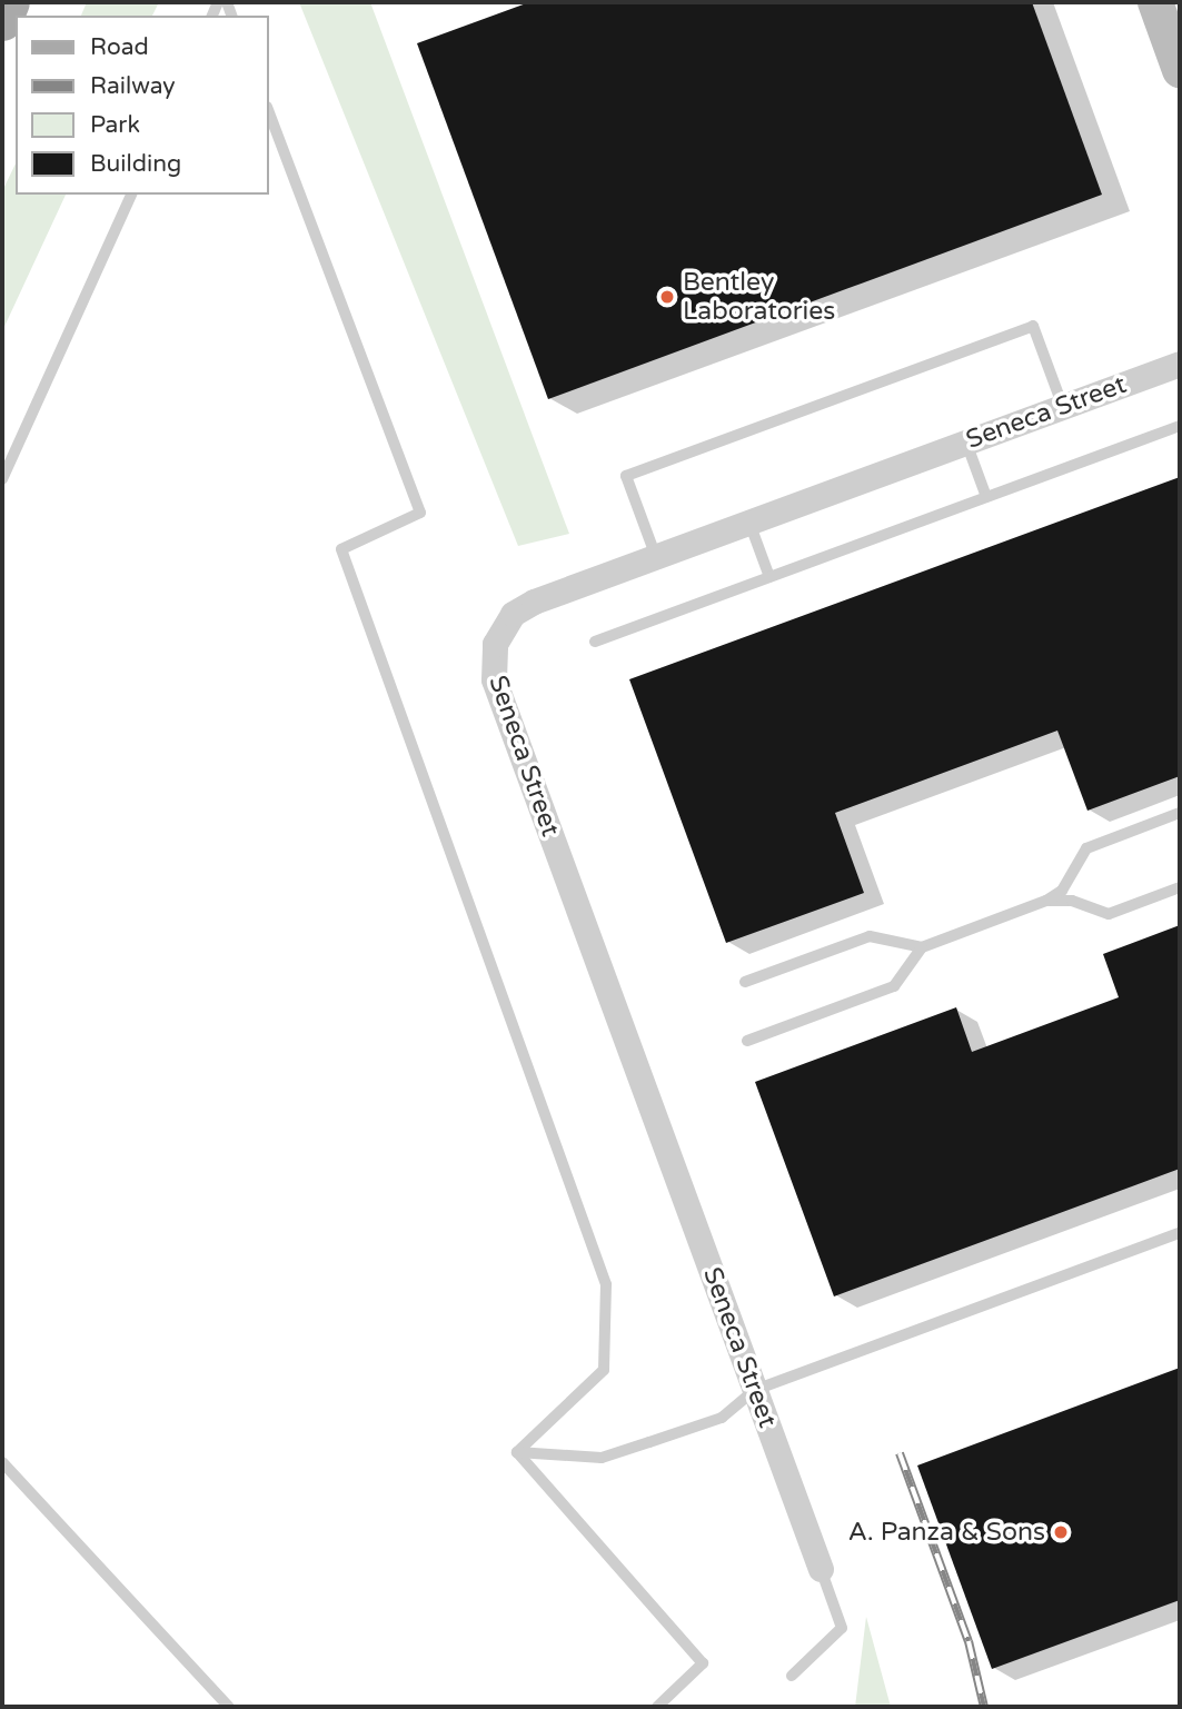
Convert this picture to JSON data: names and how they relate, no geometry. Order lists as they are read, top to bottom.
{
  "streets": {
    "street": ["Seneca Street"]
  },
  "places": ["Bentley Laboratories", "A. Panza & Sons"],
  "legend": [
    "Road",
    "Railway",
    "Park",
    "Building"
  ]
}
